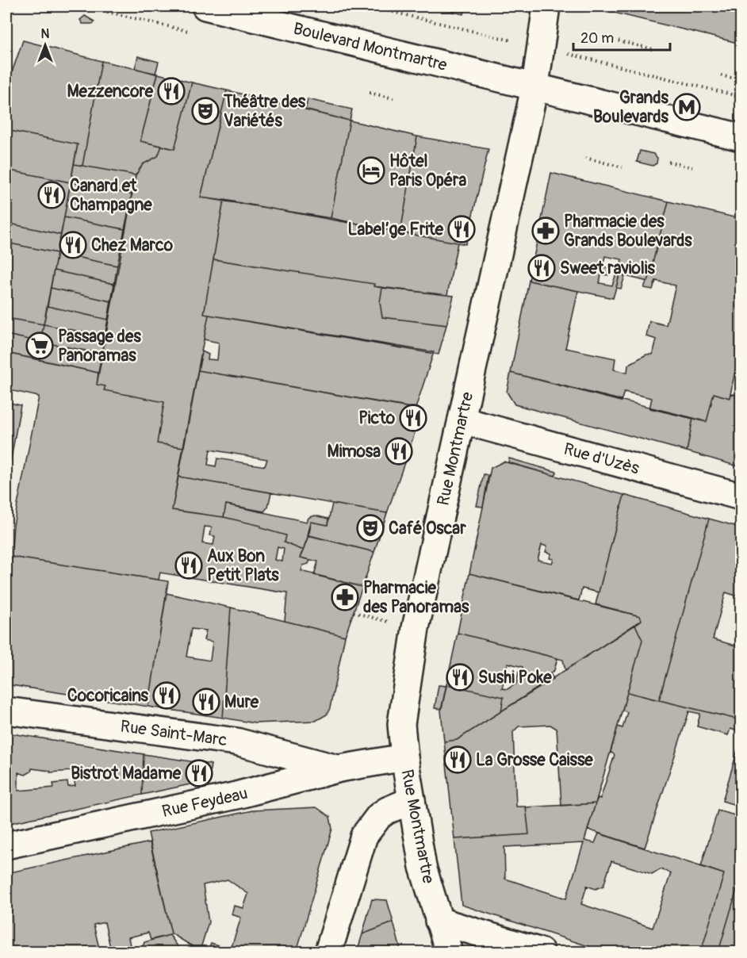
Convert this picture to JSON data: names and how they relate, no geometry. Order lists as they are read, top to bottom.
{
  "streets": {
    "main road": [
      "Boulevard Montmartre",
      "Rue Montmartre",
      "Rue d'Uzès",
      "Rue Saint-Marc",
      "Rue Feydeau"
    ]
  },
  "crossings": [
    ["Boulevard Montmartre", "Rue Montmartre"],
    ["Rue Montmartre", "Rue d'Uzès"],
    ["Rue Montmartre", "Rue Feydeau"],
    ["Rue Saint-Marc", "Rue Feydeau"]
  ],
  "places": {
    "restaurant": [
      "Mezzencore",
      "Canard et Champagne",
      "Label’ge Frite",
      "Chez Marco",
      "Sweet raviolis",
      "Picto",
      "Mimosa",
      "Aux Bon Petit Plats",
      "Sushi Poke",
      "Cocoricains",
      "Mure",
      "La Grosse Caisse",
      "Bistrot Madame"
    ],
    "metro station": ["Grands Boulevards"],
    "theatre": ["Théâtre des Variétés", "Café Oscar"],
    "hotel": ["Hôtel Paris Opéra"],
    "pharmacy": ["Pharmacie des Grands Boulevards", "Pharmacie des Panoramas"],
    "supermarket": ["Passage des Panoramas"]
  },
  "scale_bar": "20 m",
  "north": "top"
}
